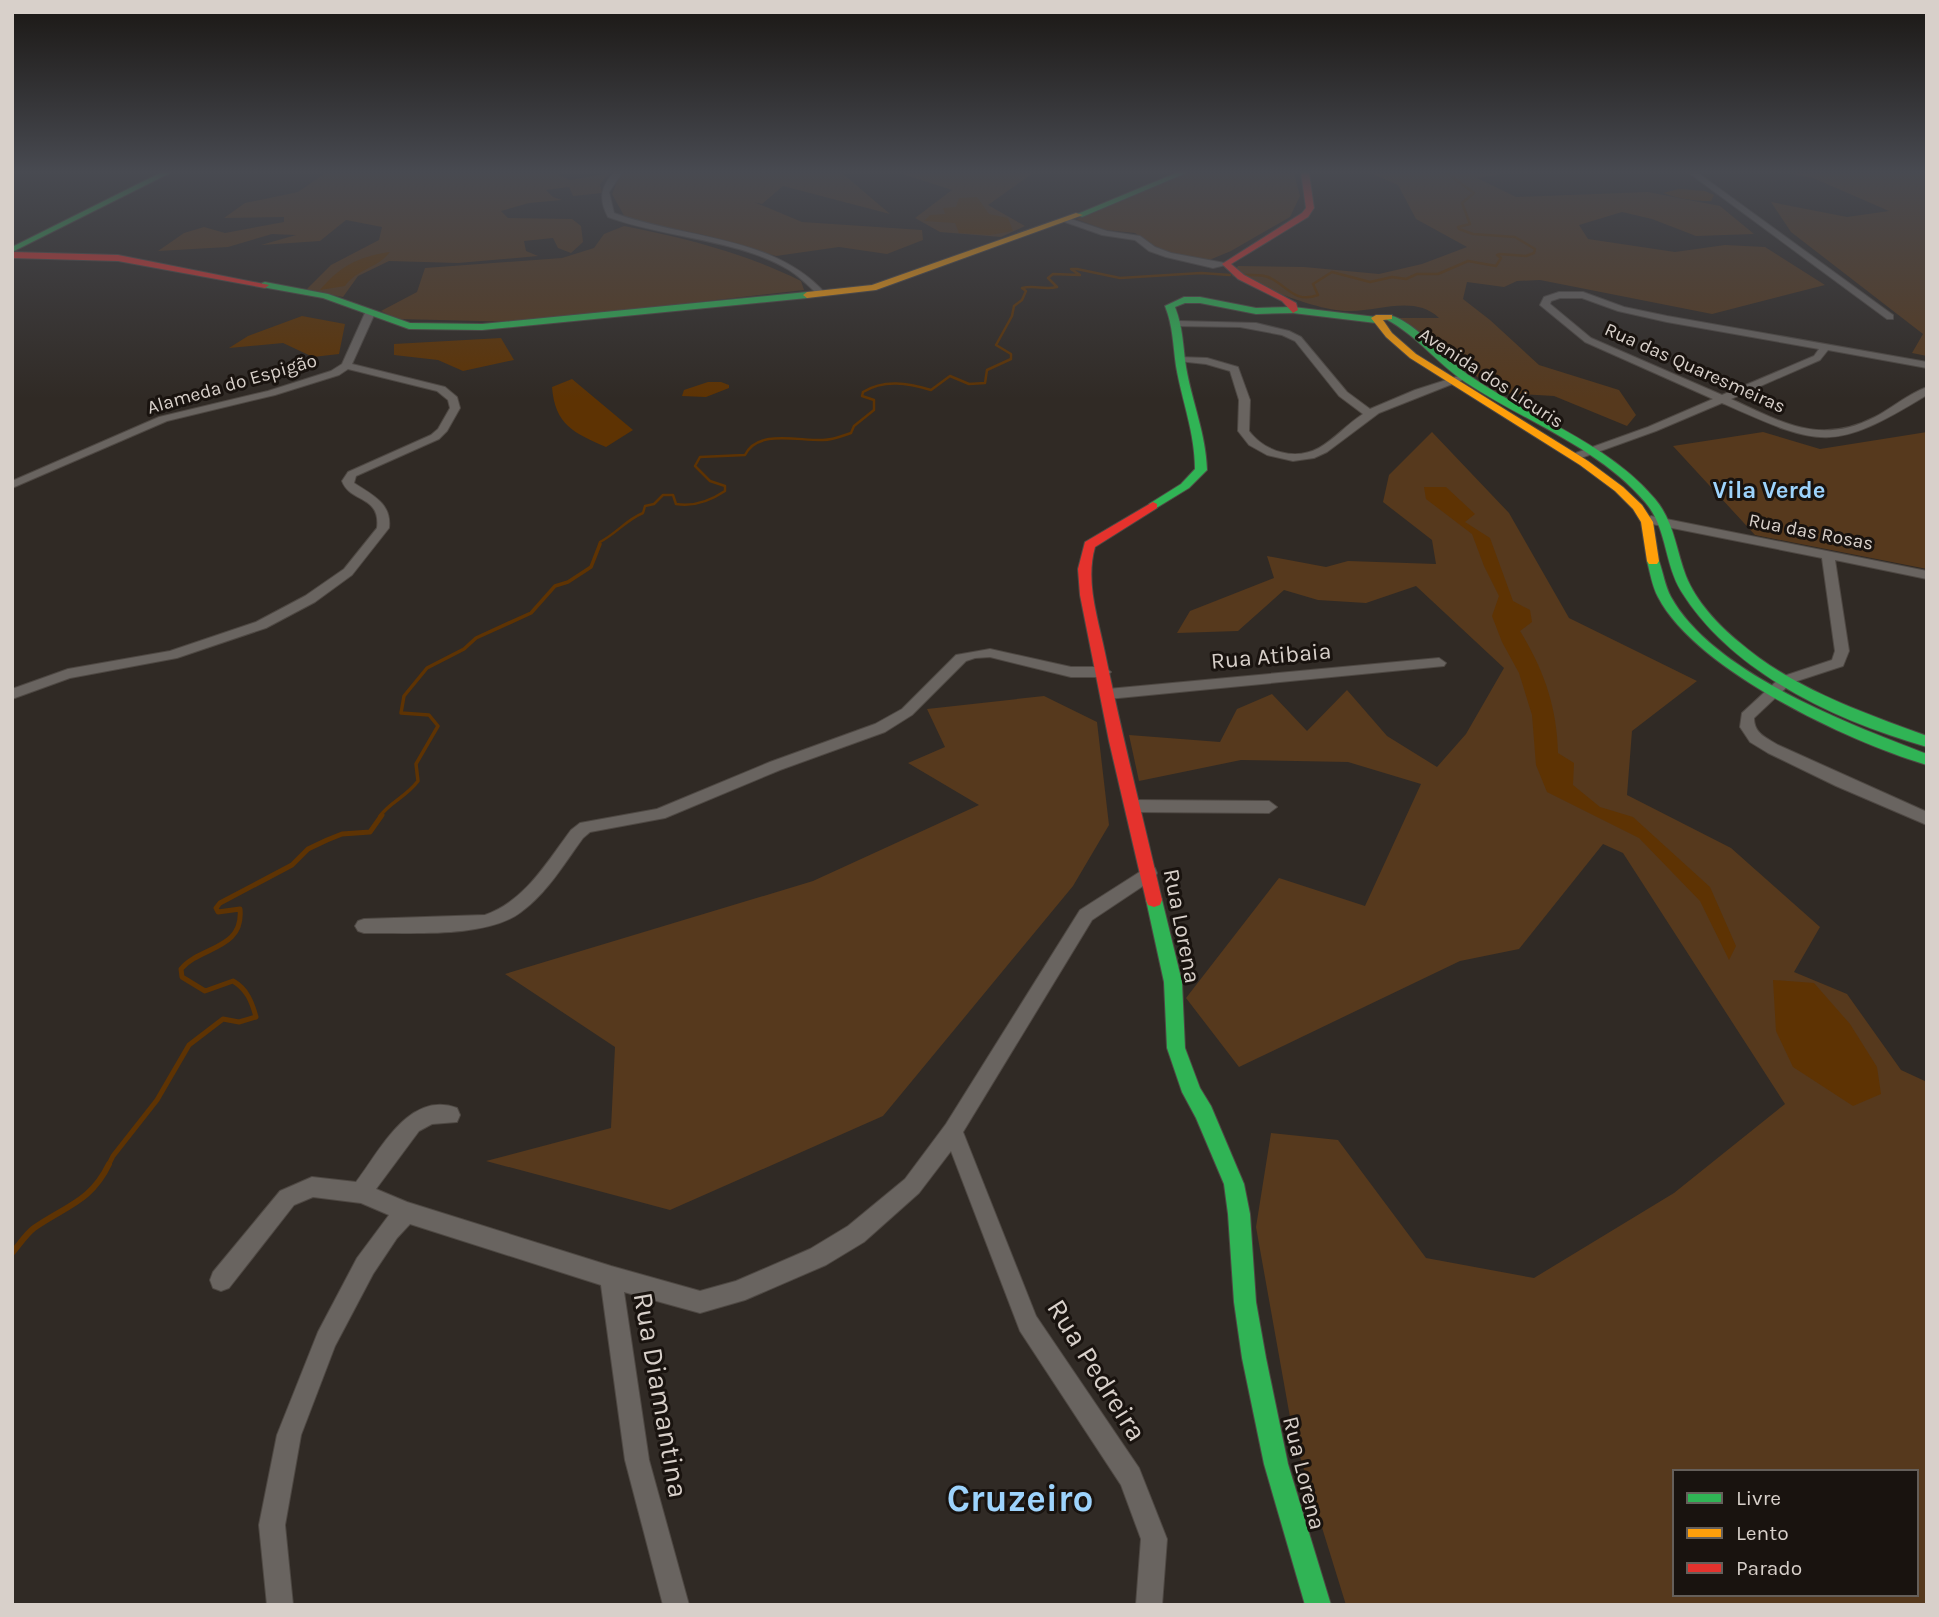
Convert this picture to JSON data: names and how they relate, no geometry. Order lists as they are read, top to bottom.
{
  "streets": {
    "street": [
      "Rua das Quaresmeiras",
      "Avenida dos Licuris",
      "Alameda do Espigão",
      "Rua das Rosas",
      "Rua Atibaia",
      "Rua Lorena",
      "Rua Pedreira",
      "Rua Diamantina"
    ]
  },
  "crossings": [
    ["Avenida dos Licuris", "Rua das Rosas"],
    ["Avenida dos Licuris", "Rua Lorena"],
    ["Rua Atibaia", "Rua Lorena"]
  ],
  "districts": ["Vila Verde", "Cruzeiro"],
  "legend": ["Livre", "Lento", "Parado"]
}
